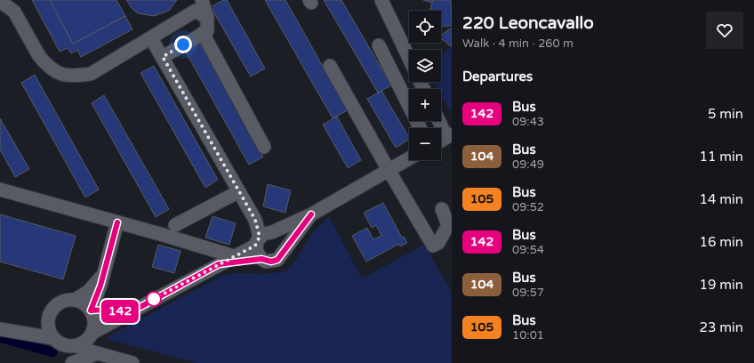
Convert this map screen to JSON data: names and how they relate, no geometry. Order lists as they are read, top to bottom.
{
  "lines": ["bus line 142"],
  "page": {
    "on_map": "142",
    "heading": [
      ["220 Leoncavallo", "Walk · 4 min · 260 m"],
      "Departures"
    ],
    "map_buttons": ["+", "−"],
    "list": [
      {
        "mark": "142",
        "name": "Bus",
        "note": "09:43",
        "value": "5 min"
      },
      {
        "mark": "104",
        "name": "Bus",
        "note": "09:49",
        "value": "11 min"
      },
      {
        "mark": "105",
        "name": "Bus",
        "note": "09:52",
        "value": "14 min"
      },
      {
        "mark": "142",
        "name": "Bus",
        "note": "09:54",
        "value": "16 min"
      },
      {
        "mark": "104",
        "name": "Bus",
        "note": "09:57",
        "value": "19 min"
      },
      {
        "mark": "105",
        "name": "Bus",
        "note": "10:01",
        "value": "23 min"
      }
    ]
  }
}
